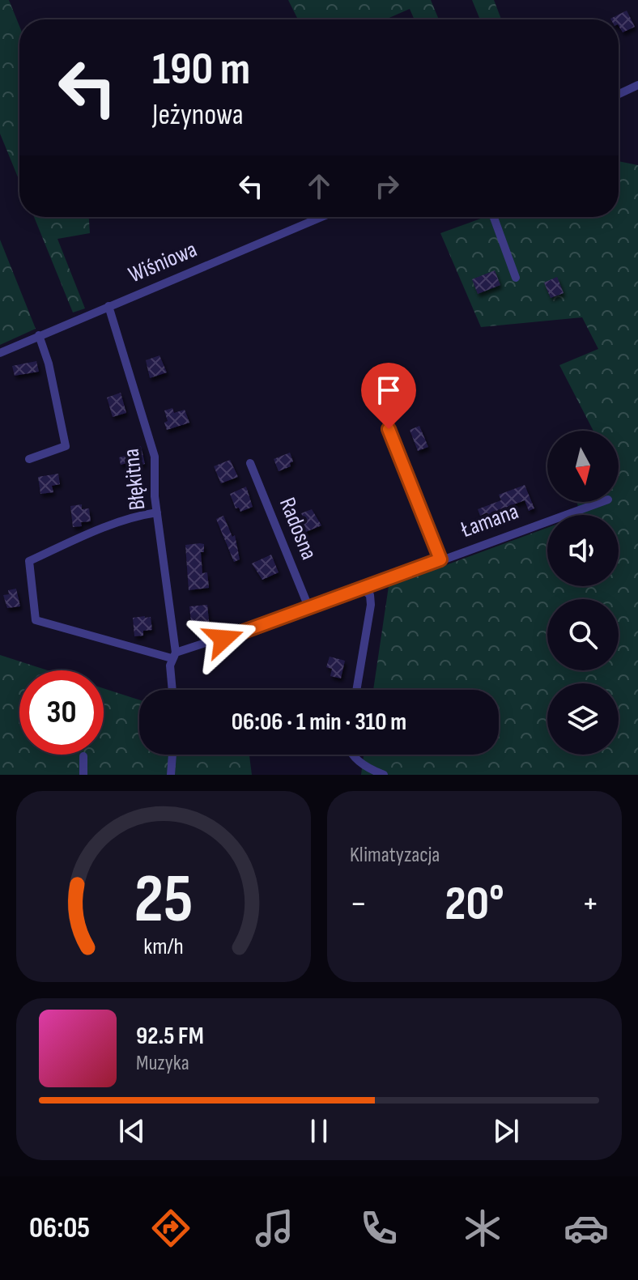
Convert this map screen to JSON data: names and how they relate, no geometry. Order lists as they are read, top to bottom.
{
  "streets": {
    "street": [
      "Wiśniowa",
      "Błękitna",
      "Łamana",
      "Radosna"
    ]
  },
  "crossings": [
    ["Wiśniowa", "Błękitna"],
    ["Błękitna", "Łamana"],
    ["Łamana", "Radosna"]
  ],
  "north": "bottom",
  "page": {
    "turn": ["190 m", "Jeżynowa"],
    "limit": "30",
    "trip": "06:06 · 1 min · 310 m",
    "tile": "Klimatyzacja",
    "heat": ["−", "20°", "+"],
    "song": ["92.5 FM", "Muzyka"],
    "tabs": "06:05",
    "gauge": ["25", "km/h"]
  }
}
